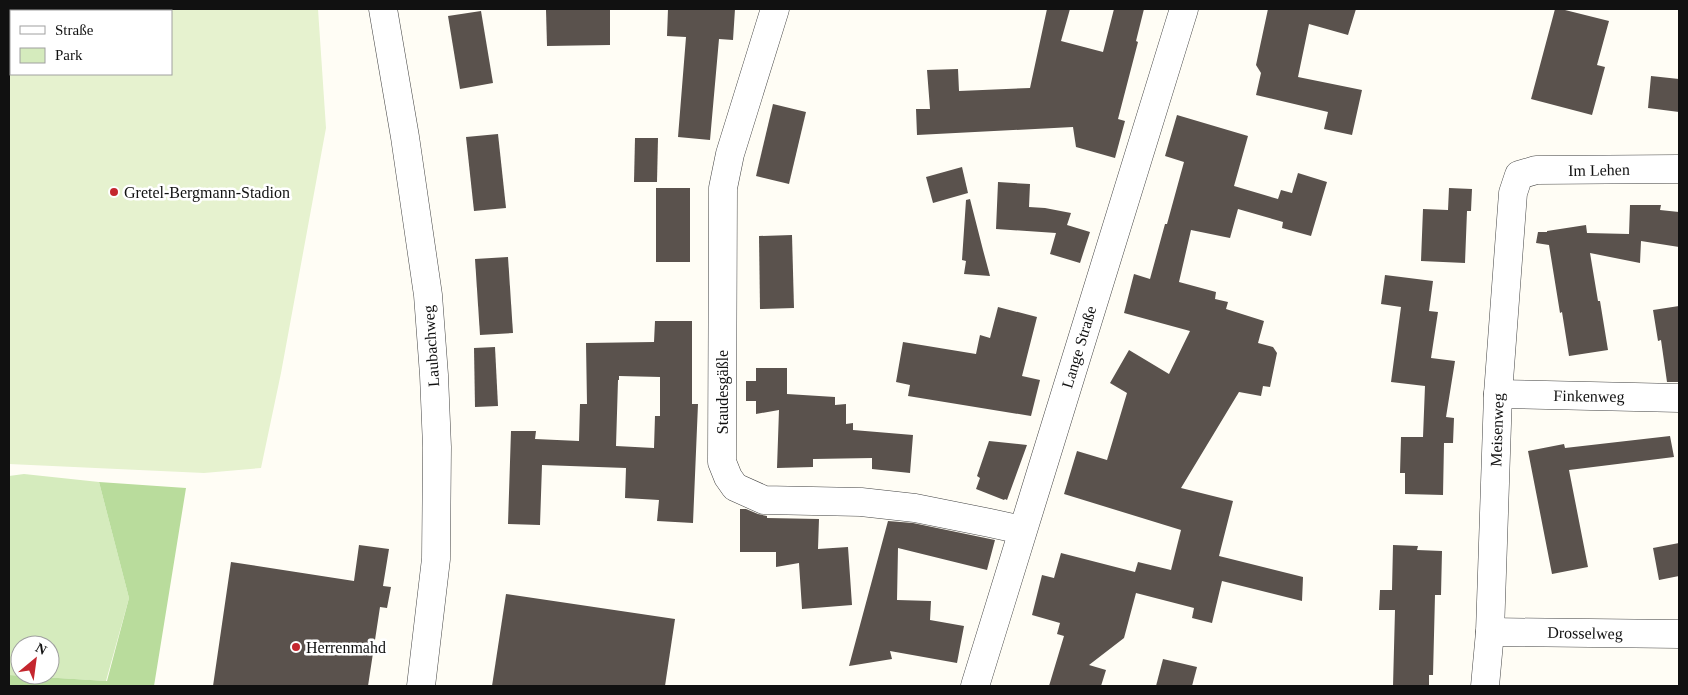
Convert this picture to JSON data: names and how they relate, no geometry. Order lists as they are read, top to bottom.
{
  "streets": {
    "street": [
      "Im Lehen",
      "Laubachweg",
      "Lange Straße",
      "Staudesgäßle",
      "Finkenweg",
      "Meisenweg",
      "Drosselweg"
    ]
  },
  "crossings": [
    ["Im Lehen", "Meisenweg"],
    ["Lange Straße", "Staudesgäßle"],
    ["Finkenweg", "Meisenweg"],
    ["Meisenweg", "Drosselweg"]
  ],
  "places": ["Gretel-Bergmann-Stadion", "Herrenmahd"],
  "legend": ["Straße", "Park"],
  "north": "top right"
}
